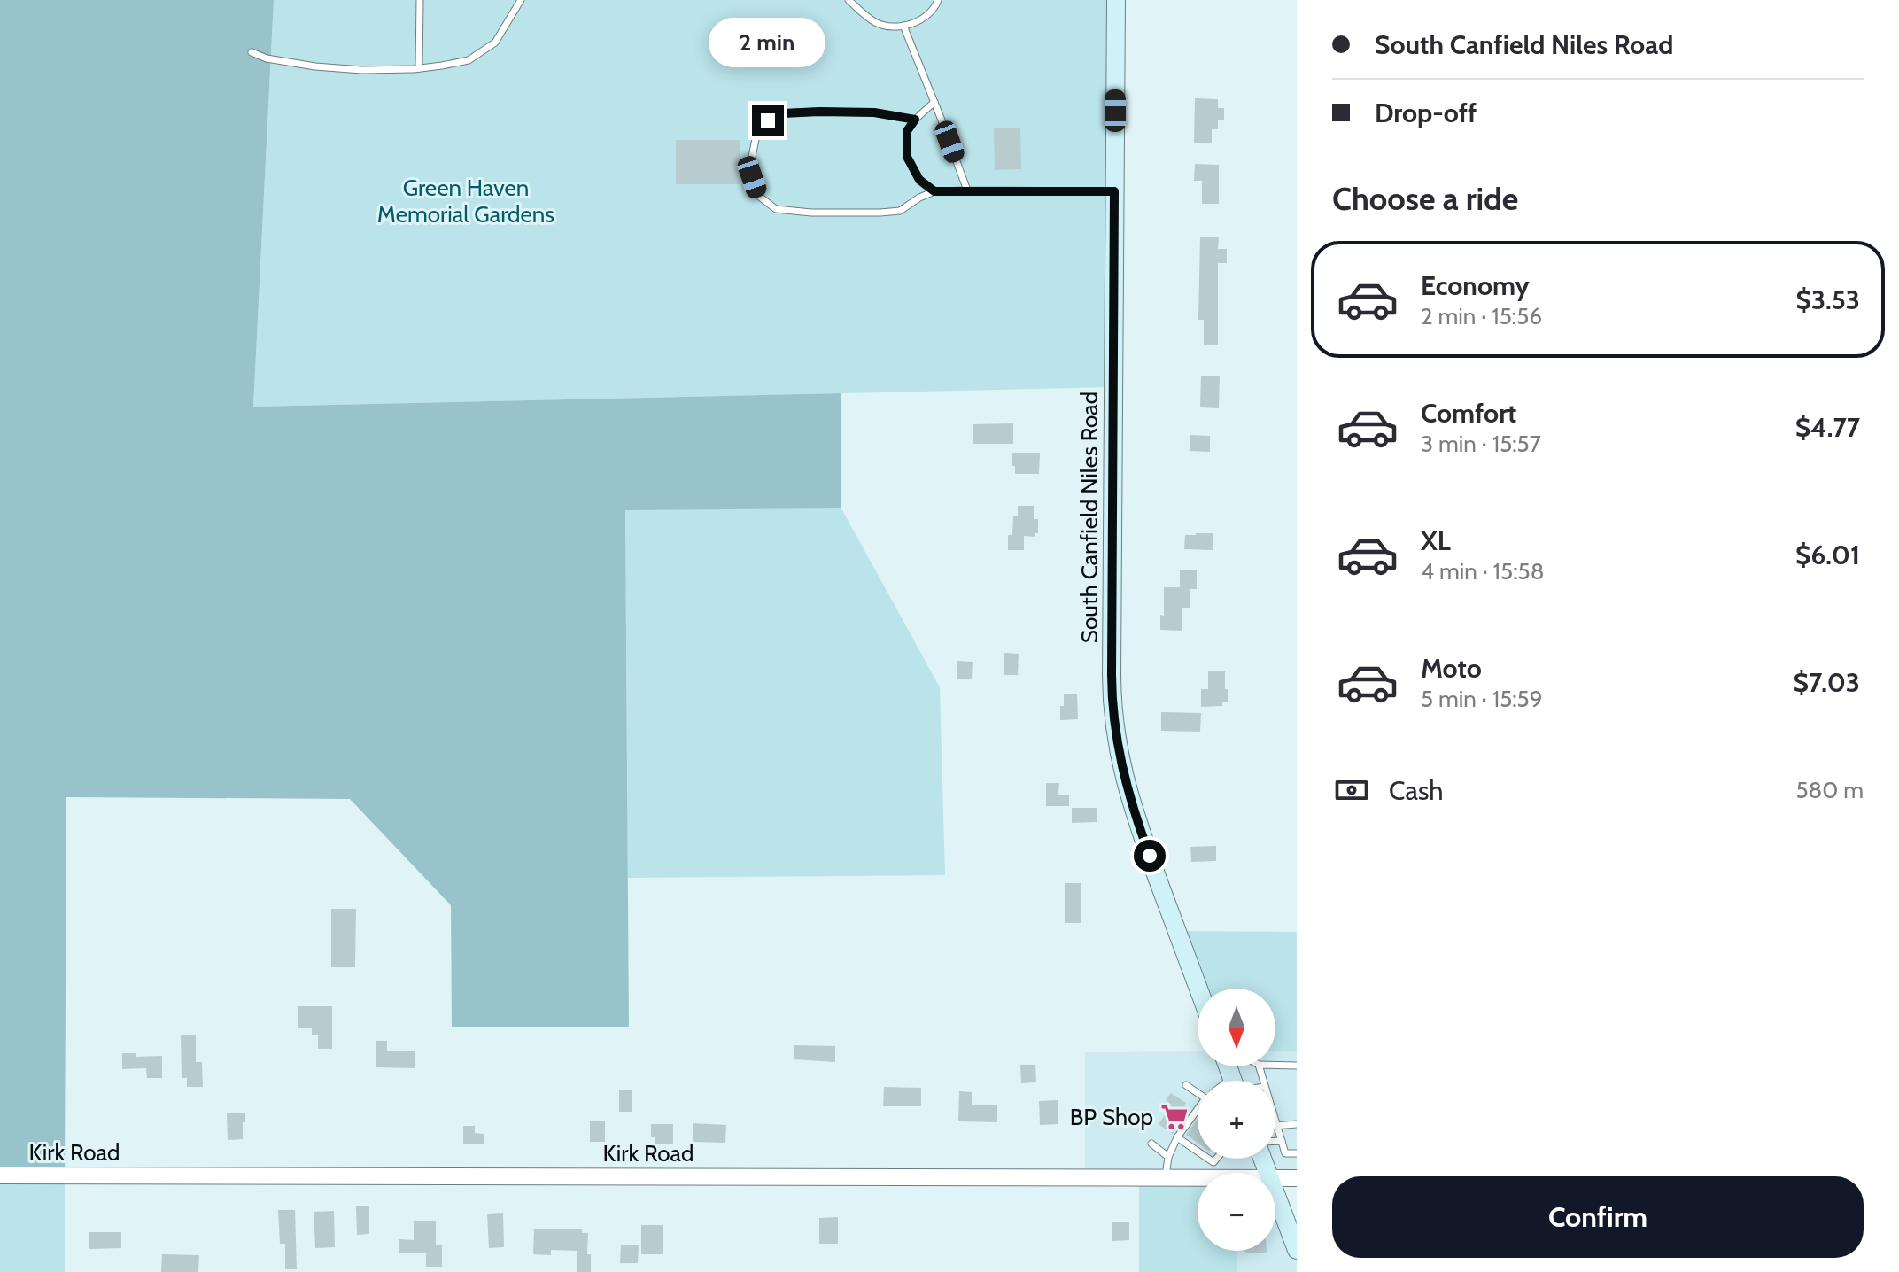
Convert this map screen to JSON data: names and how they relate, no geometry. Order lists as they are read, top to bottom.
{
  "streets": {
    "main road": ["South Canfield Niles Road"],
    "street": ["Kirk Road"]
  },
  "parks": ["Green Haven Memorial Gardens"],
  "places": {
    "supermarket": ["BP Shop"]
  },
  "north": "bottom",
  "page": {
    "banner": ["South Canfield Niles Road", "Drop-off"],
    "bubble": "2 min",
    "heading": "Choose a ride",
    "list": [
      {
        "name": "Economy",
        "note": "2 min · 15:56",
        "value": "$3.53"
      },
      {
        "name": "Comfort",
        "note": "3 min · 15:57",
        "value": "$4.77"
      },
      {
        "name": "XL",
        "note": "4 min · 15:58",
        "value": "$6.01"
      },
      {
        "name": "Moto",
        "note": "5 min · 15:59",
        "value": "$7.03"
      }
    ],
    "pay": ["Cash", "580 m"],
    "map_buttons": ["+", "−"],
    "buttons": "Confirm"
  }
}
